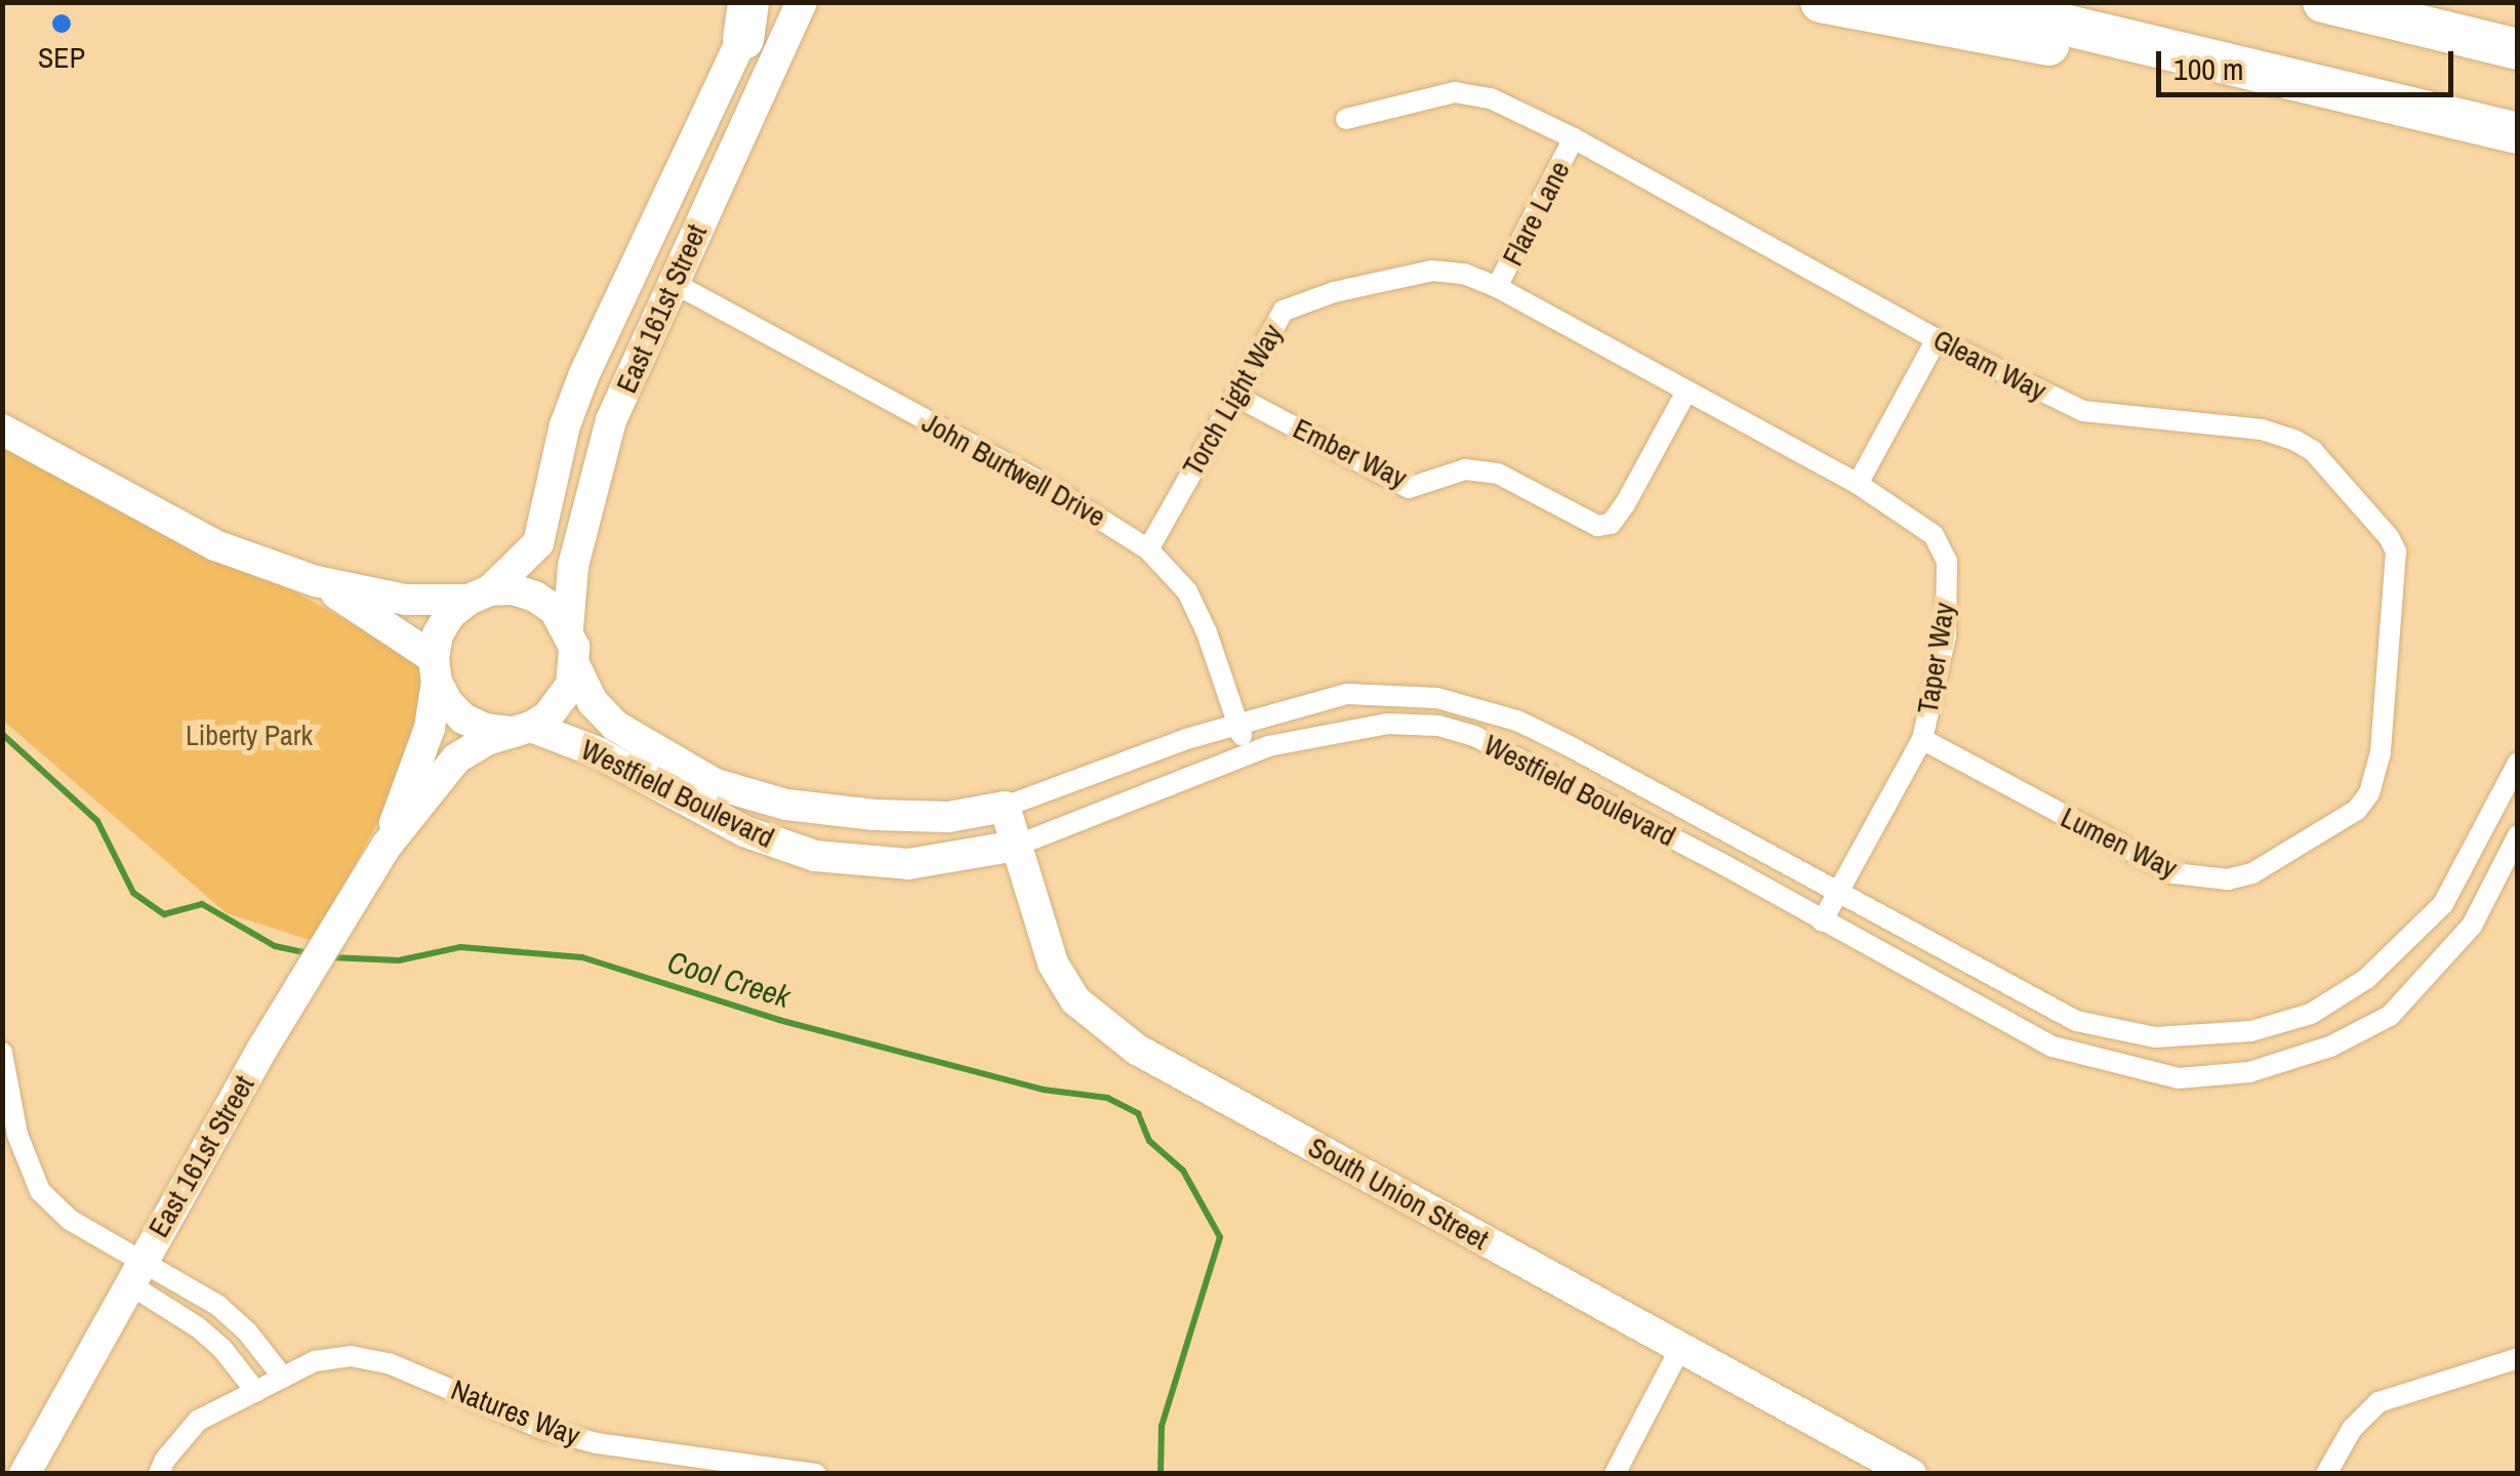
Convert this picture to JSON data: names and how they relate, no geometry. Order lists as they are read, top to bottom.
{
  "streets": {
    "street": [
      "Flare Lane",
      "East 161st Street",
      "Gleam Way",
      "Torch Light Way",
      "Ember Way",
      "John Burtwell Drive",
      "Taper Way",
      "Westfield Boulevard",
      "Lumen Way",
      "South Union Street",
      "Natures Way"
    ]
  },
  "crossings": [
    ["Flare Lane", "Gleam Way"],
    ["Flare Lane", "Torch Light Way"],
    ["East 161st Street", "John Burtwell Drive"],
    ["East 161st Street", "Westfield Boulevard"],
    ["Gleam Way", "Lumen Way"],
    ["Torch Light Way", "Ember Way"],
    ["Torch Light Way", "John Burtwell Drive"],
    ["Torch Light Way", "Taper Way"],
    ["Ember Way", "Taper Way"],
    ["John Burtwell Drive", "Westfield Boulevard"],
    ["Taper Way", "Westfield Boulevard"],
    ["Taper Way", "Lumen Way"],
    ["Westfield Boulevard", "South Union Street"]
  ],
  "water": ["Cool Creek"],
  "parks": ["Liberty Park"],
  "places": ["SEP"],
  "scale_bar": "100 m"
}
